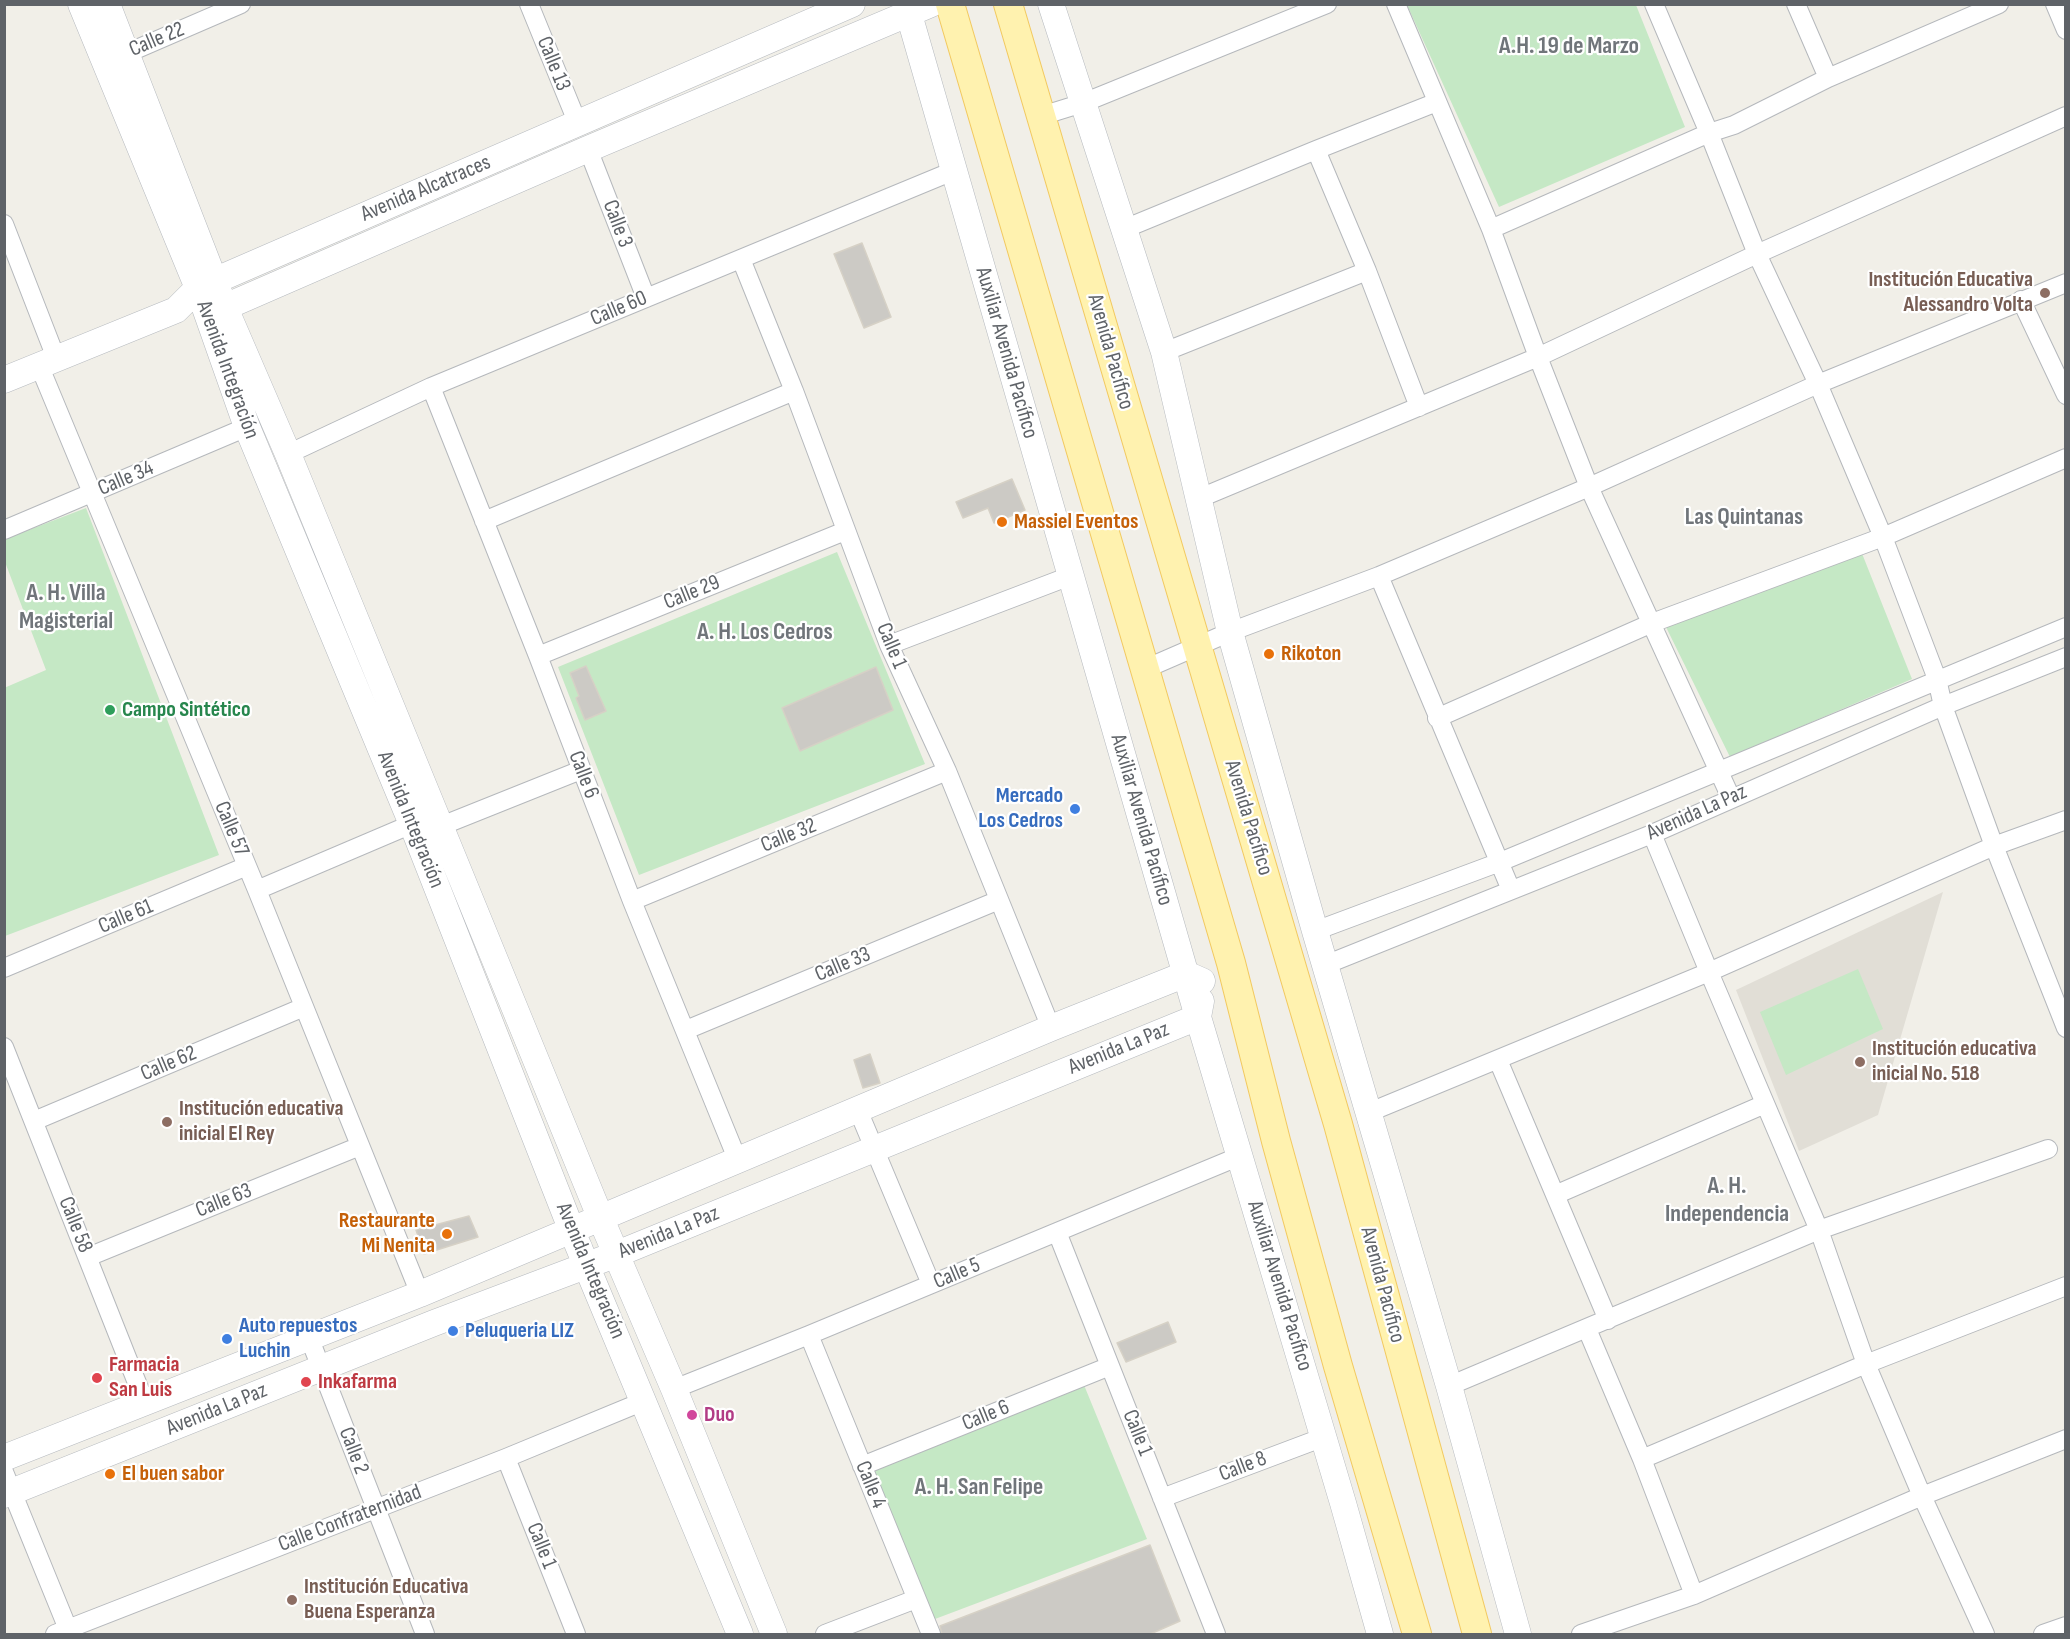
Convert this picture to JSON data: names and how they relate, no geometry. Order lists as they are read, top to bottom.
{
  "streets": {
    "main road": [
      "Avenida Alcatraces",
      "Avenida Pacífico",
      "Auxiliar Avenida Pacífico",
      "Avenida Integración",
      "Avenida La Paz"
    ],
    "street": [
      "Calle 22",
      "Calle 13",
      "Calle 3",
      "Calle 60",
      "Calle 34",
      "Calle 29",
      "Calle 1",
      "Calle 6",
      "Calle 57",
      "Calle 32",
      "Calle 61",
      "Calle 33",
      "Calle 62",
      "Calle 63",
      "Calle 58",
      "Calle 5",
      "Calle 2",
      "Calle 8",
      "Calle 4",
      "Calle Confraternidad"
    ]
  },
  "crossings": [
    ["Calle 22", "Avenida Integración"],
    ["Calle 13", "Avenida Alcatraces"],
    ["Avenida Alcatraces", "Avenida Integración"],
    ["Avenida Alcatraces", "Calle 57"],
    ["Calle 3", "Calle 60"],
    ["Calle 60", "Auxiliar Avenida Pacífico"],
    ["Calle 60", "Calle 1"],
    ["Calle 60", "Calle 6"],
    ["Auxiliar Avenida Pacífico", "Avenida La Paz"],
    ["Auxiliar Avenida Pacífico", "Calle 5"],
    ["Auxiliar Avenida Pacífico", "Calle 8"],
    ["Avenida Integración", "Calle 34"],
    ["Avenida Integración", "Avenida La Paz"],
    ["Avenida Integración", "Calle Confraternidad"],
    ["Calle 34", "Calle 57"],
    ["Calle 29", "Calle 1"],
    ["Calle 29", "Calle 6"],
    ["Calle 1", "Calle 6"],
    ["Calle 1", "Avenida La Paz"],
    ["Calle 1", "Calle 32"],
    ["Calle 1", "Calle 33"],
    ["Calle 1", "Calle 5"],
    ["Calle 1", "Calle 8"],
    ["Calle 1", "Calle Confraternidad"],
    ["Calle 6", "Avenida La Paz"],
    ["Calle 6", "Calle 32"],
    ["Calle 6", "Calle 33"],
    ["Calle 6", "Calle 4"],
    ["Avenida La Paz", "Calle 57"],
    ["Avenida La Paz", "Calle 58"],
    ["Avenida La Paz", "Calle 2"],
    ["Calle 57", "Calle 61"],
    ["Calle 57", "Calle 62"],
    ["Calle 57", "Calle 63"],
    ["Calle 62", "Calle 58"],
    ["Calle 63", "Calle 58"],
    ["Calle 5", "Calle 4"],
    ["Calle 2", "Calle Confraternidad"]
  ],
  "districts": [
    "A.H. 19 de Marzo",
    "Las Quintanas",
    "A. H. Villa Magisterial",
    "A. H. Los Cedros",
    "A. H. Independencia",
    "A. H. San Felipe"
  ],
  "places": [
    "Institución Educativa Alessandro Volta",
    "Massiel Eventos",
    "Rikoton",
    "Campo Sintético",
    "Mercado Los Cedros",
    "Institución educativa inicial No. 518",
    "Institución educativa inicial El Rey",
    "Restaurante Mi Nenita",
    "Peluqueria LIZ",
    "Auto repuestos Luchin",
    "Farmacia San Luis",
    "Inkafarma",
    "Duo",
    "El buen sabor",
    "Institución Educativa Buena Esperanza"
  ]
}
